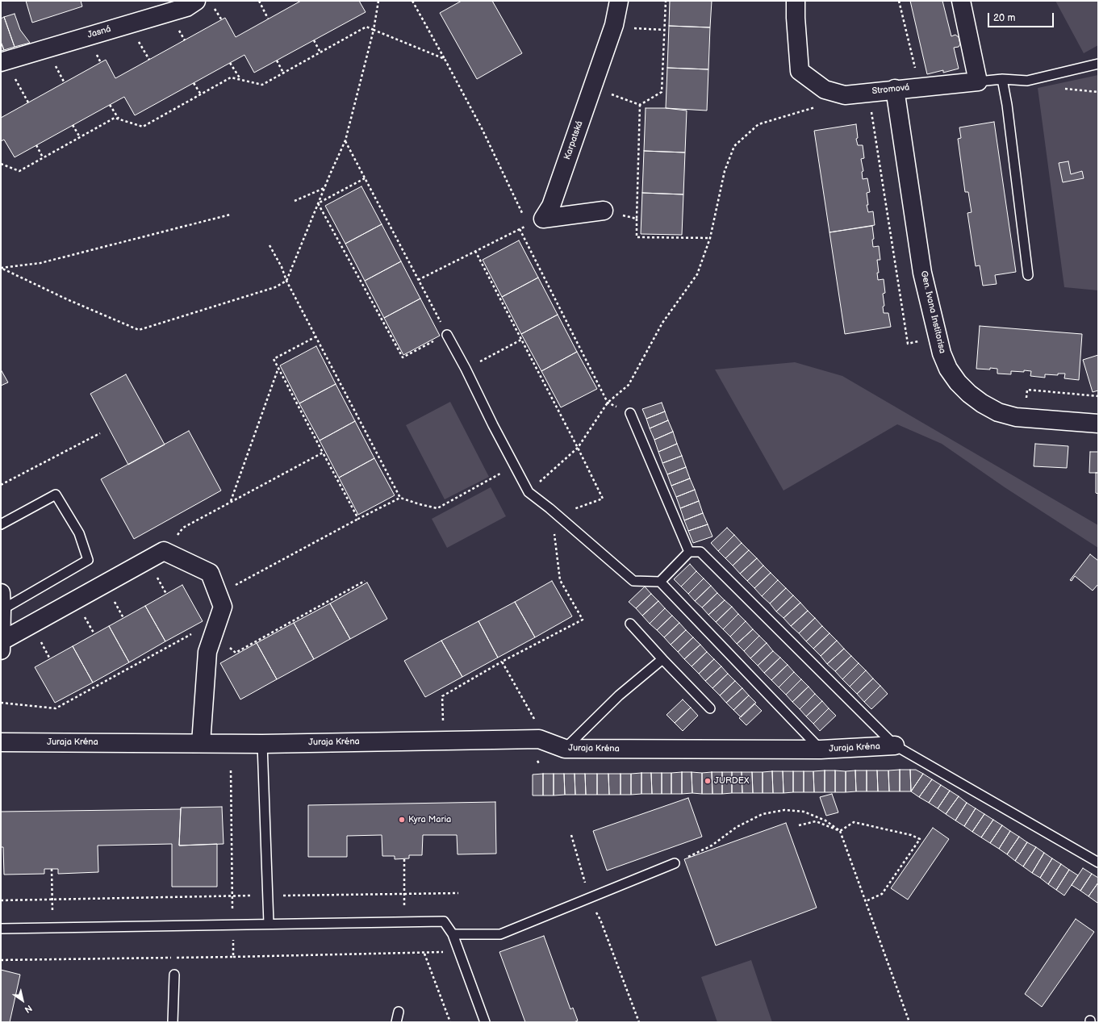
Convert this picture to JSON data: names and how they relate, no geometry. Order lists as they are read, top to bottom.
{
  "streets": {
    "street": [
      "Jasná",
      "Stromová",
      "Karpatská",
      "Gen. Ivana Institorisa",
      "Juraja Kréna"
    ]
  },
  "crossings": [
    ["Stromová", "Gen. Ivana Institorisa"]
  ],
  "places": ["JURDEX", "Kyra Maria"],
  "scale_bar": "20 m",
  "north": "bottom right"
}
